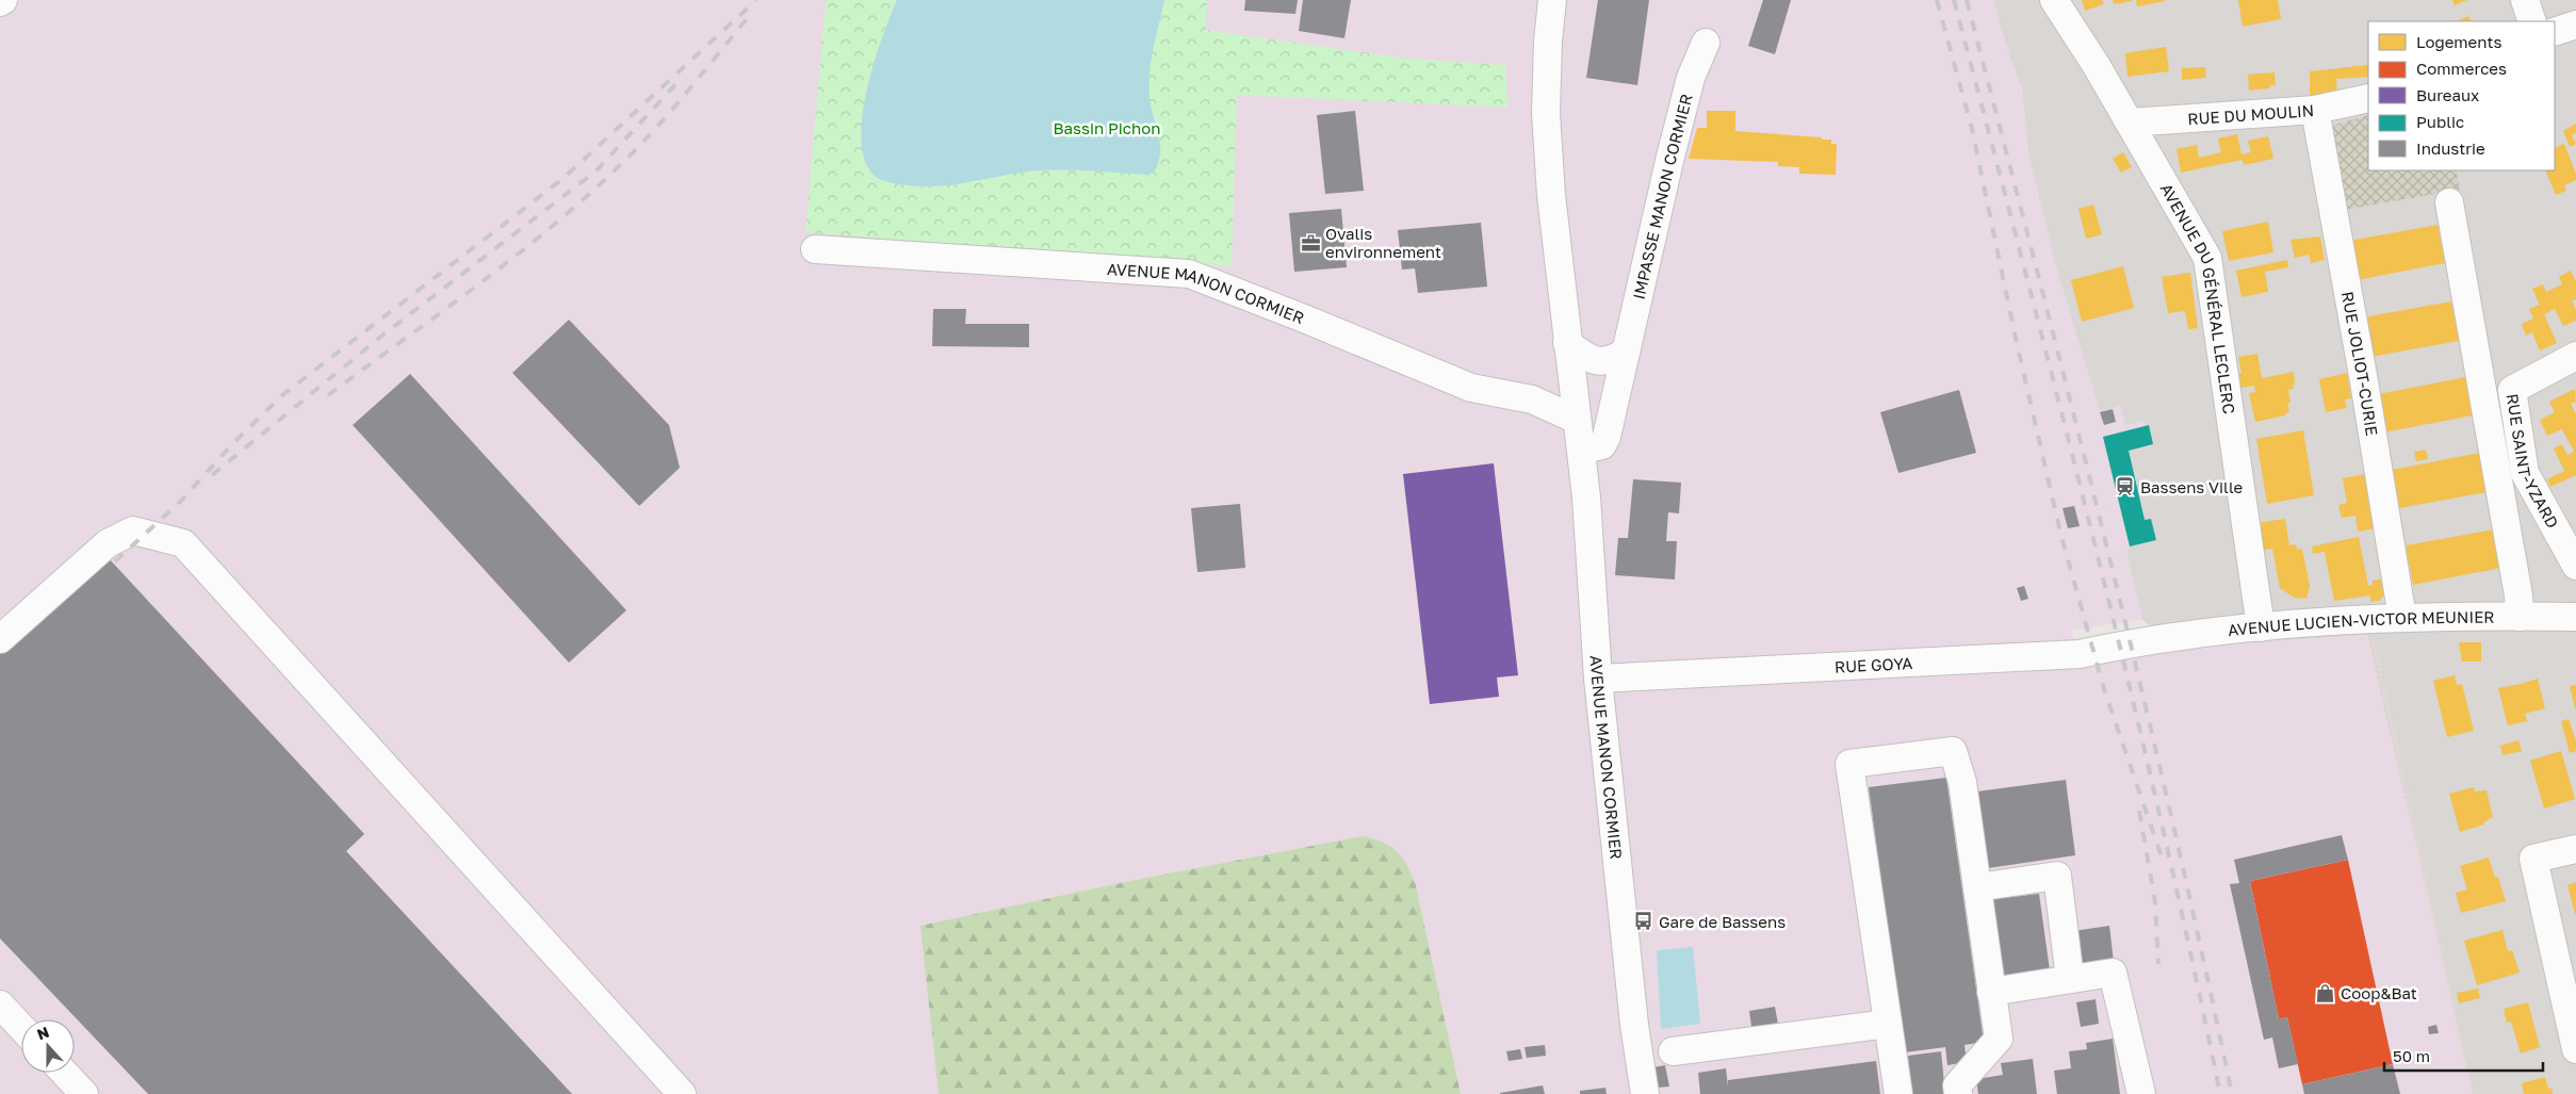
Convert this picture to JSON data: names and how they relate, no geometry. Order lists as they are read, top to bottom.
{
  "streets": {
    "street": [
      "RUE DU MOULIN",
      "IMPASSE MANON CORMIER",
      "AVENUE MANON CORMIER",
      "AVENUE DU GÉNÉRAL LECLERC",
      "RUE JOLIOT-CURIE",
      "RUE SAINT-YZARD",
      "AVENUE LUCIEN-VICTOR MEUNIER",
      "RUE GOYA"
    ]
  },
  "crossings": [
    ["RUE DU MOULIN", "AVENUE DU GÉNÉRAL LECLERC"],
    ["RUE DU MOULIN", "RUE JOLIOT-CURIE"],
    ["IMPASSE MANON CORMIER", "AVENUE MANON CORMIER"],
    ["AVENUE MANON CORMIER", "RUE GOYA"],
    ["AVENUE DU GÉNÉRAL LECLERC", "AVENUE LUCIEN-VICTOR MEUNIER"],
    ["RUE JOLIOT-CURIE", "AVENUE LUCIEN-VICTOR MEUNIER"],
    ["AVENUE LUCIEN-VICTOR MEUNIER", "RUE GOYA"]
  ],
  "parks": ["Bassin Pichon"],
  "places": {
    "office": ["Ovalis environnement"],
    "station": ["Bassens Ville"],
    "bus stop": ["Gare de Bassens"],
    "shop": ["Coop&Bat"]
  },
  "legend": [
    "Logements",
    "Commerces",
    "Bureaux",
    "Public",
    "Industrie"
  ],
  "scale_bar": "50 m",
  "north": "top"
}
